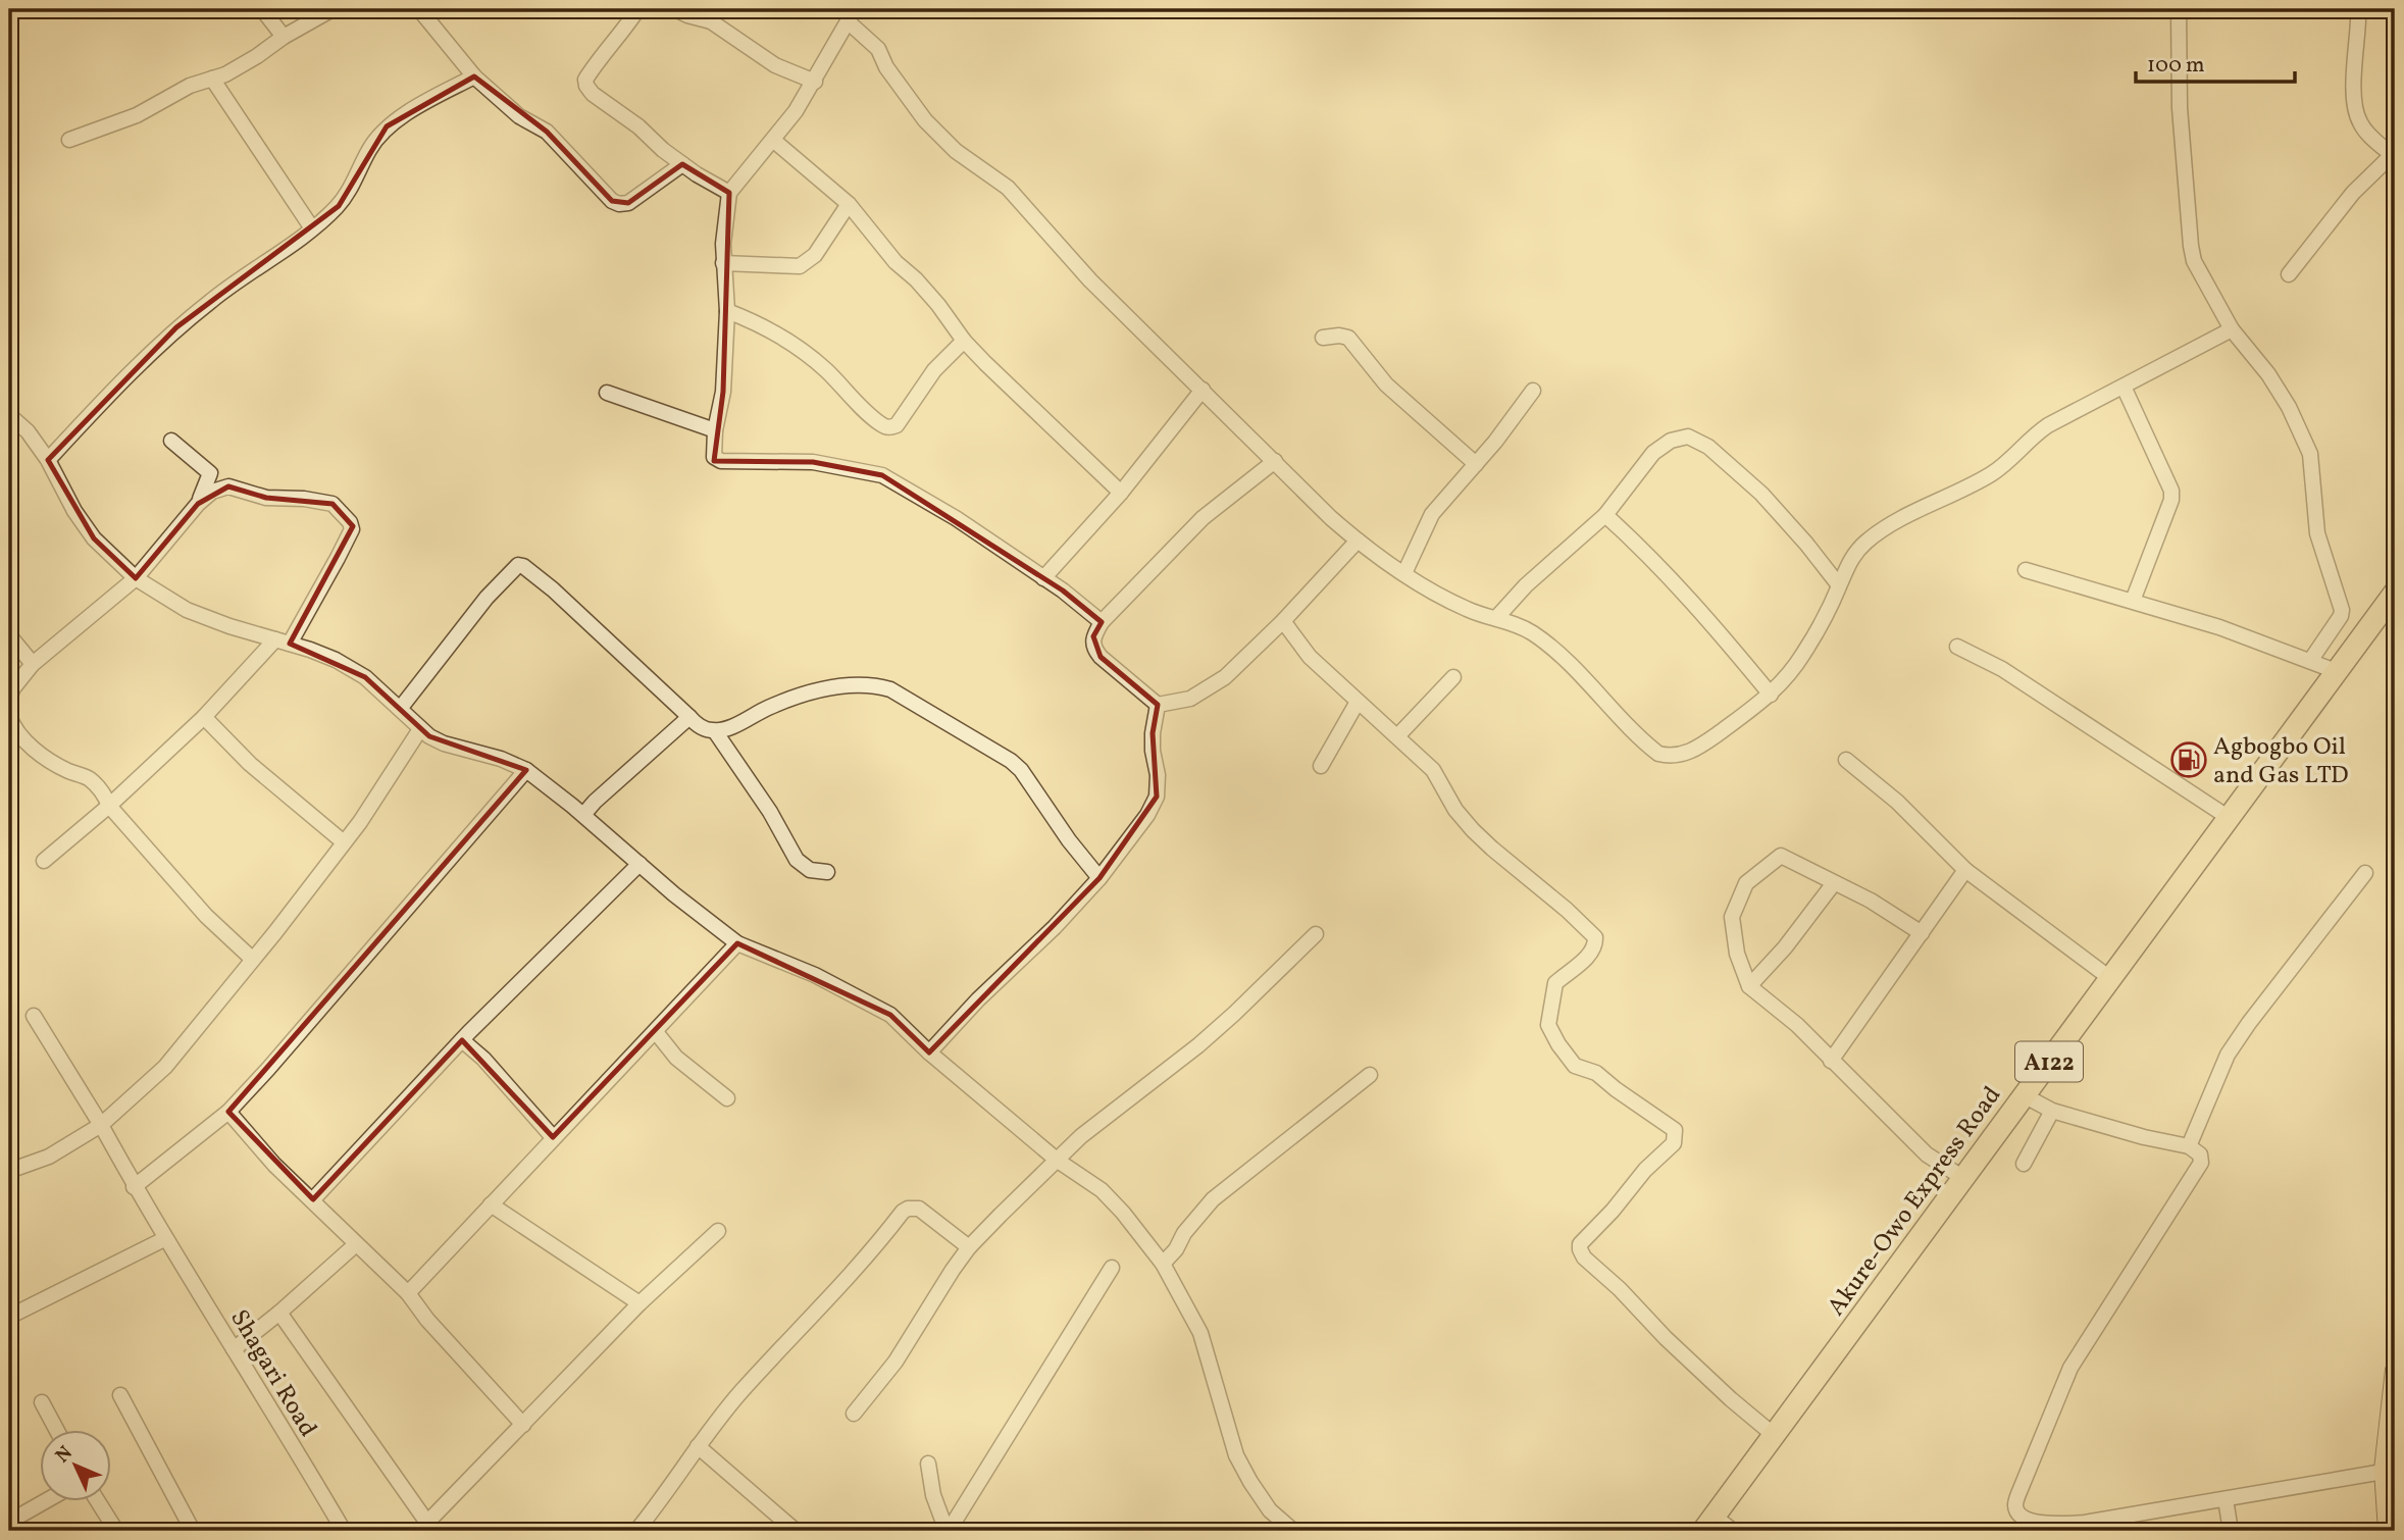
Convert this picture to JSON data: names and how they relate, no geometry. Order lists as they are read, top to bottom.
{
  "streets": {
    "highway": ["A122", "Akure-Owo Express Road"],
    "street": ["Shagari Road"]
  },
  "places": {
    "fuel station": ["Agbogbo Oil and Gas LTD"]
  },
  "scale_bar": "100 m",
  "north": "top left"
}
